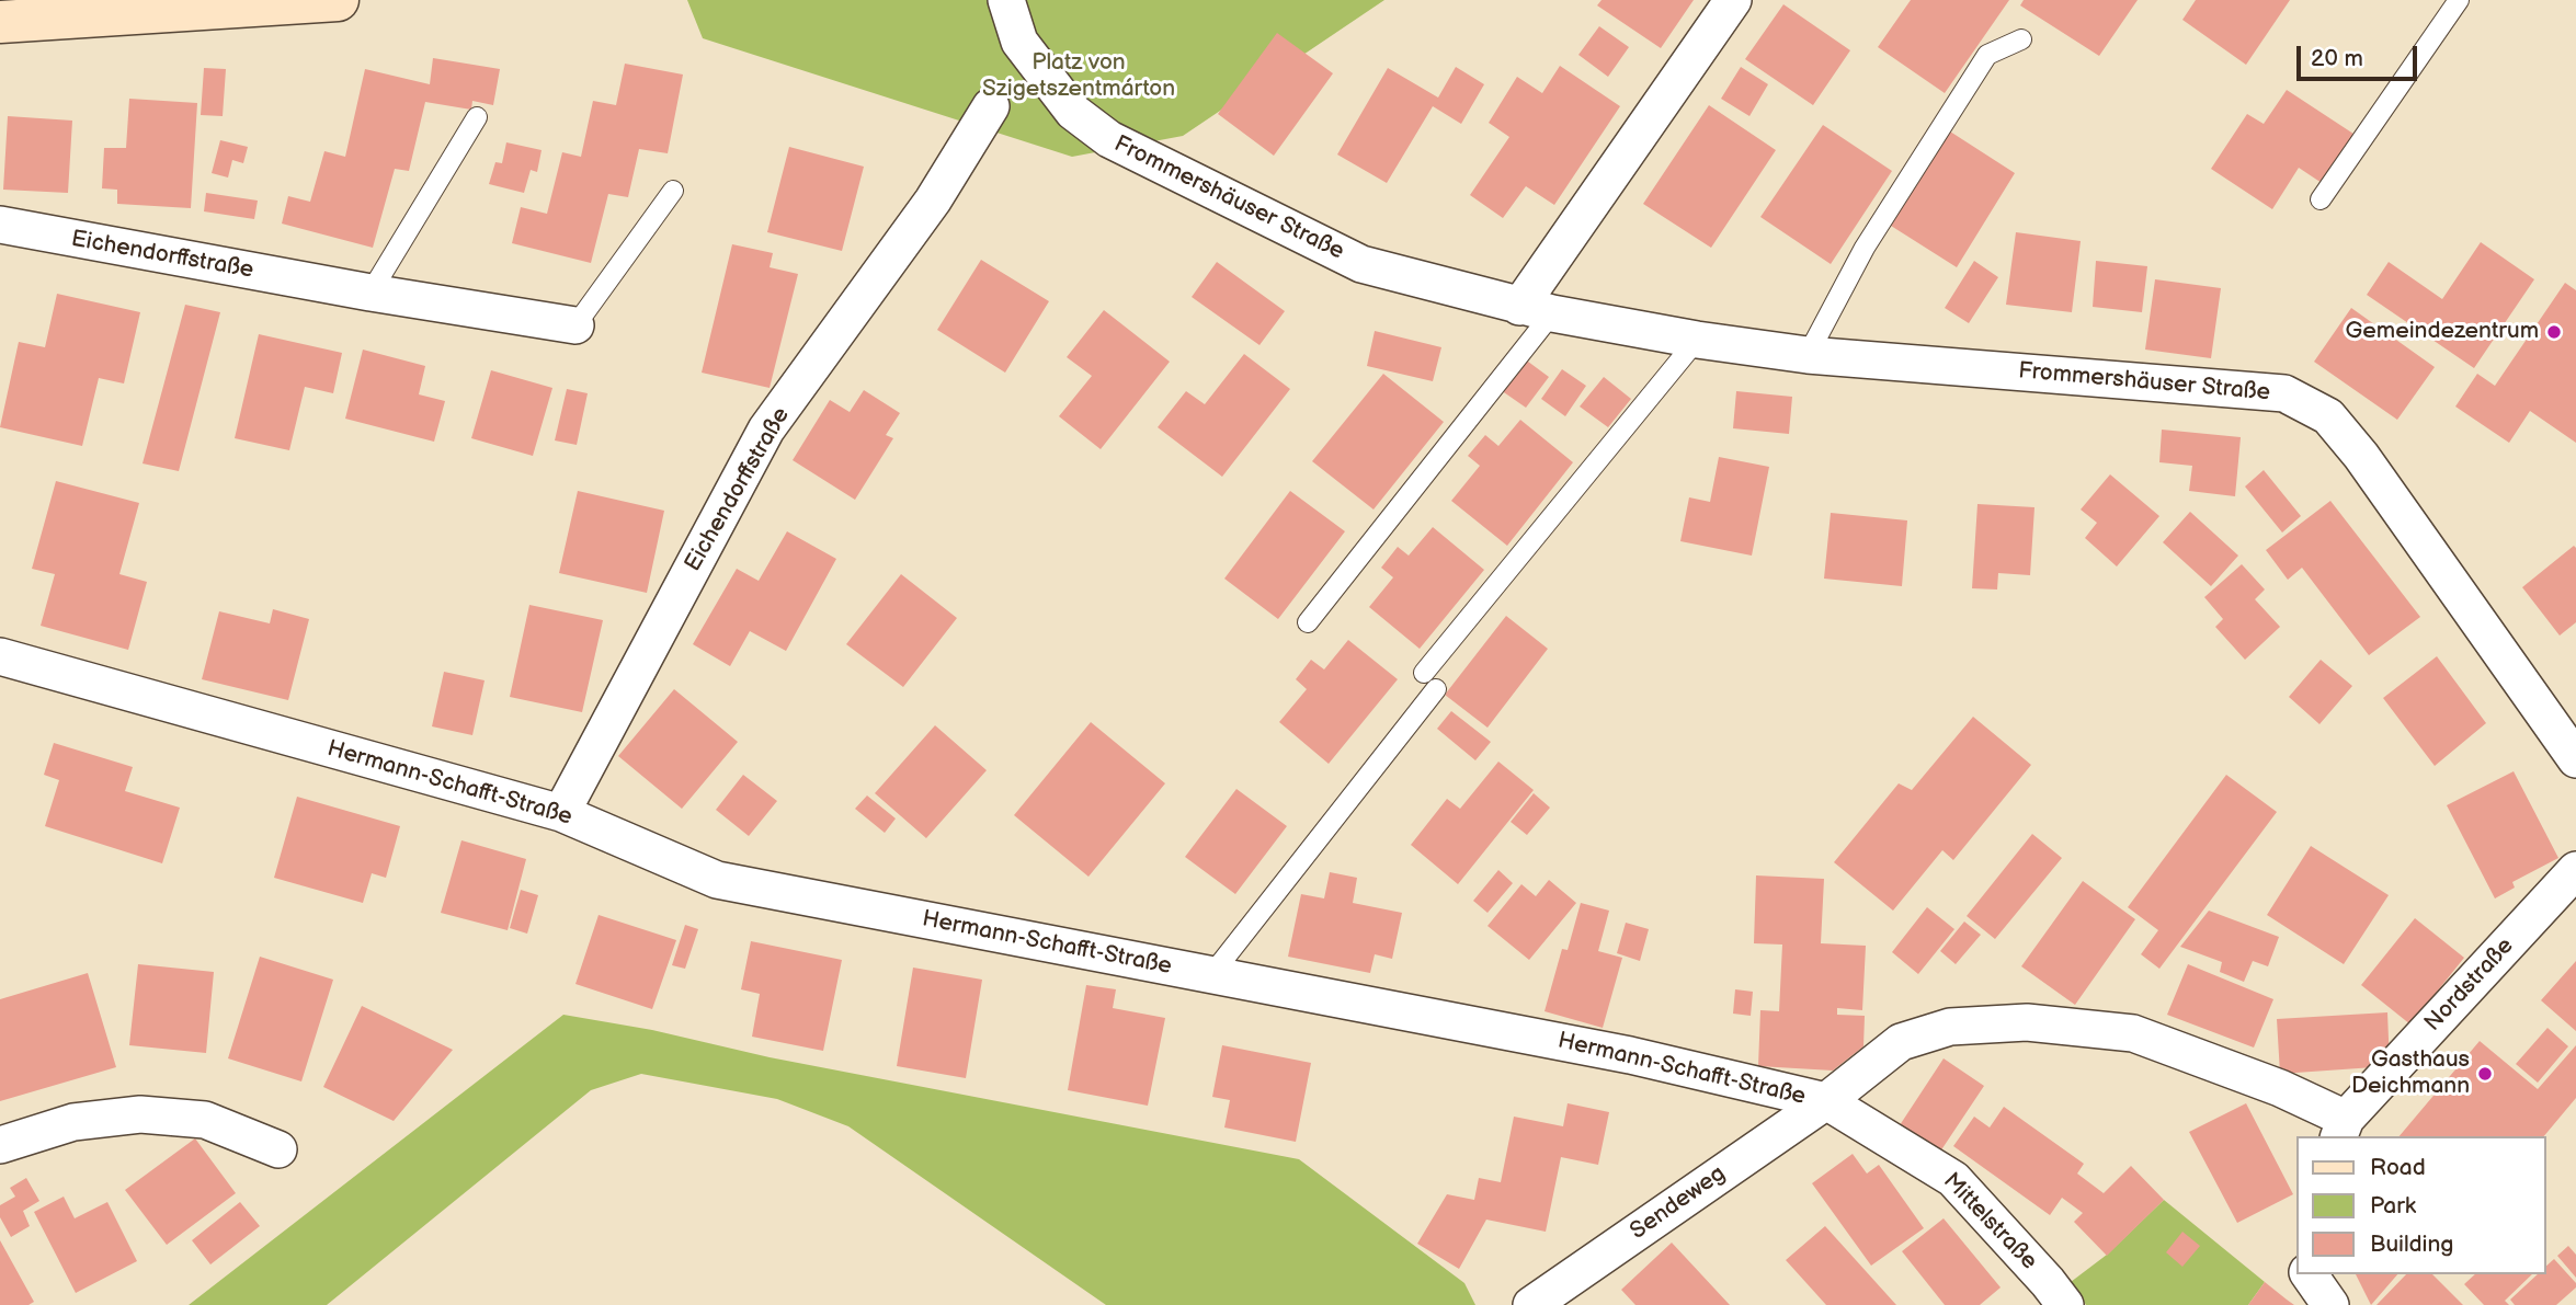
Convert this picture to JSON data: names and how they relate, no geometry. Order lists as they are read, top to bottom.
{
  "streets": {
    "street": [
      "Frommershäuser Straße",
      "Eichendorffstraße",
      "Hermann-Schafft-Straße",
      "Nordstraße",
      "Sendeweg",
      "Mittelstraße"
    ]
  },
  "crossings": [
    ["Eichendorffstraße", "Hermann-Schafft-Straße"],
    ["Hermann-Schafft-Straße", "Nordstraße"],
    ["Hermann-Schafft-Straße", "Sendeweg"],
    ["Hermann-Schafft-Straße", "Mittelstraße"],
    ["Sendeweg", "Mittelstraße"]
  ],
  "parks": ["Platz von Szigetszentmárton"],
  "places": ["Gemeindezentrum", "Gasthaus Deichmann"],
  "legend": ["Road", "Park", "Building"],
  "scale_bar": "20 m"
}
